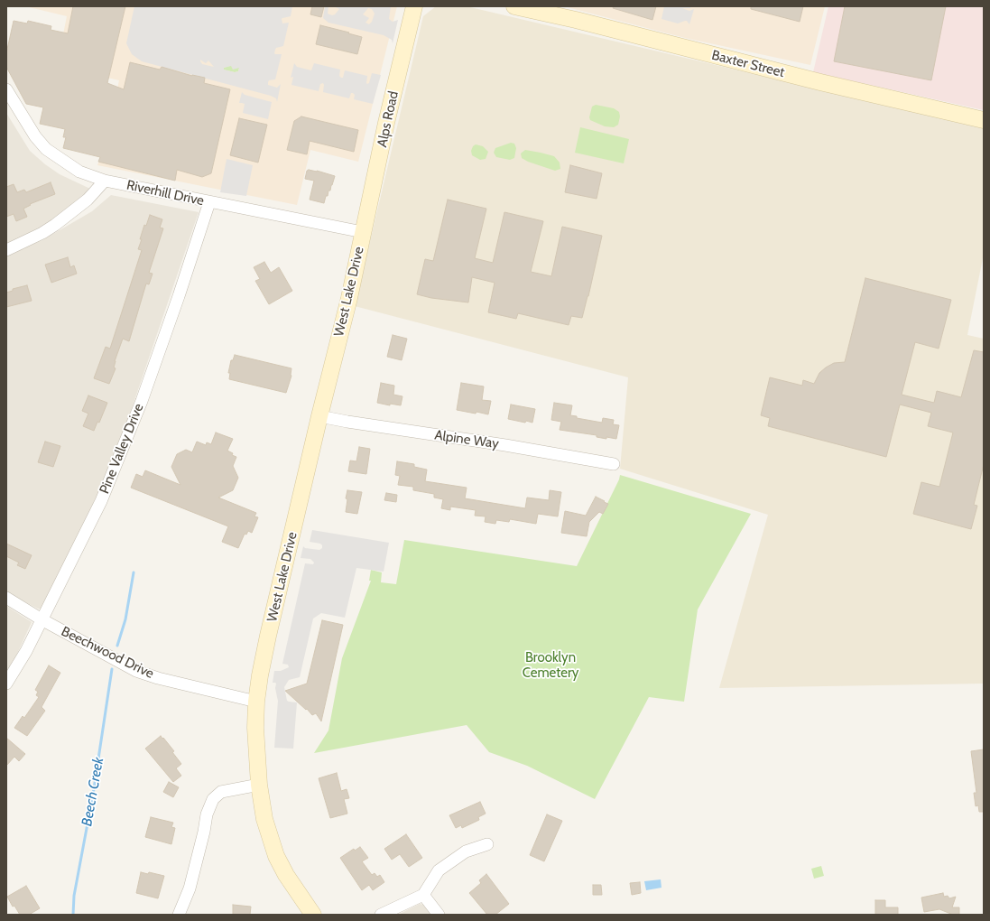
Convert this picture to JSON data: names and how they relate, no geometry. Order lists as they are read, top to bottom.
{
  "streets": {
    "main road": ["Baxter Street", "Alps Road", "West Lake Drive"],
    "street": [
      "Riverhill Drive",
      "Alpine Way",
      "Pine Valley Drive",
      "Beechwood Drive"
    ]
  },
  "crossings": [
    ["Alps Road", "Riverhill Drive"],
    ["Alps Road", "West Lake Drive"],
    ["Riverhill Drive", "West Lake Drive"],
    ["Riverhill Drive", "Pine Valley Drive"],
    ["West Lake Drive", "Alpine Way"],
    ["West Lake Drive", "Beechwood Drive"],
    ["Pine Valley Drive", "Beechwood Drive"]
  ],
  "water": ["Beech Creek"],
  "parks": ["Brooklyn Cemetery"]
}
